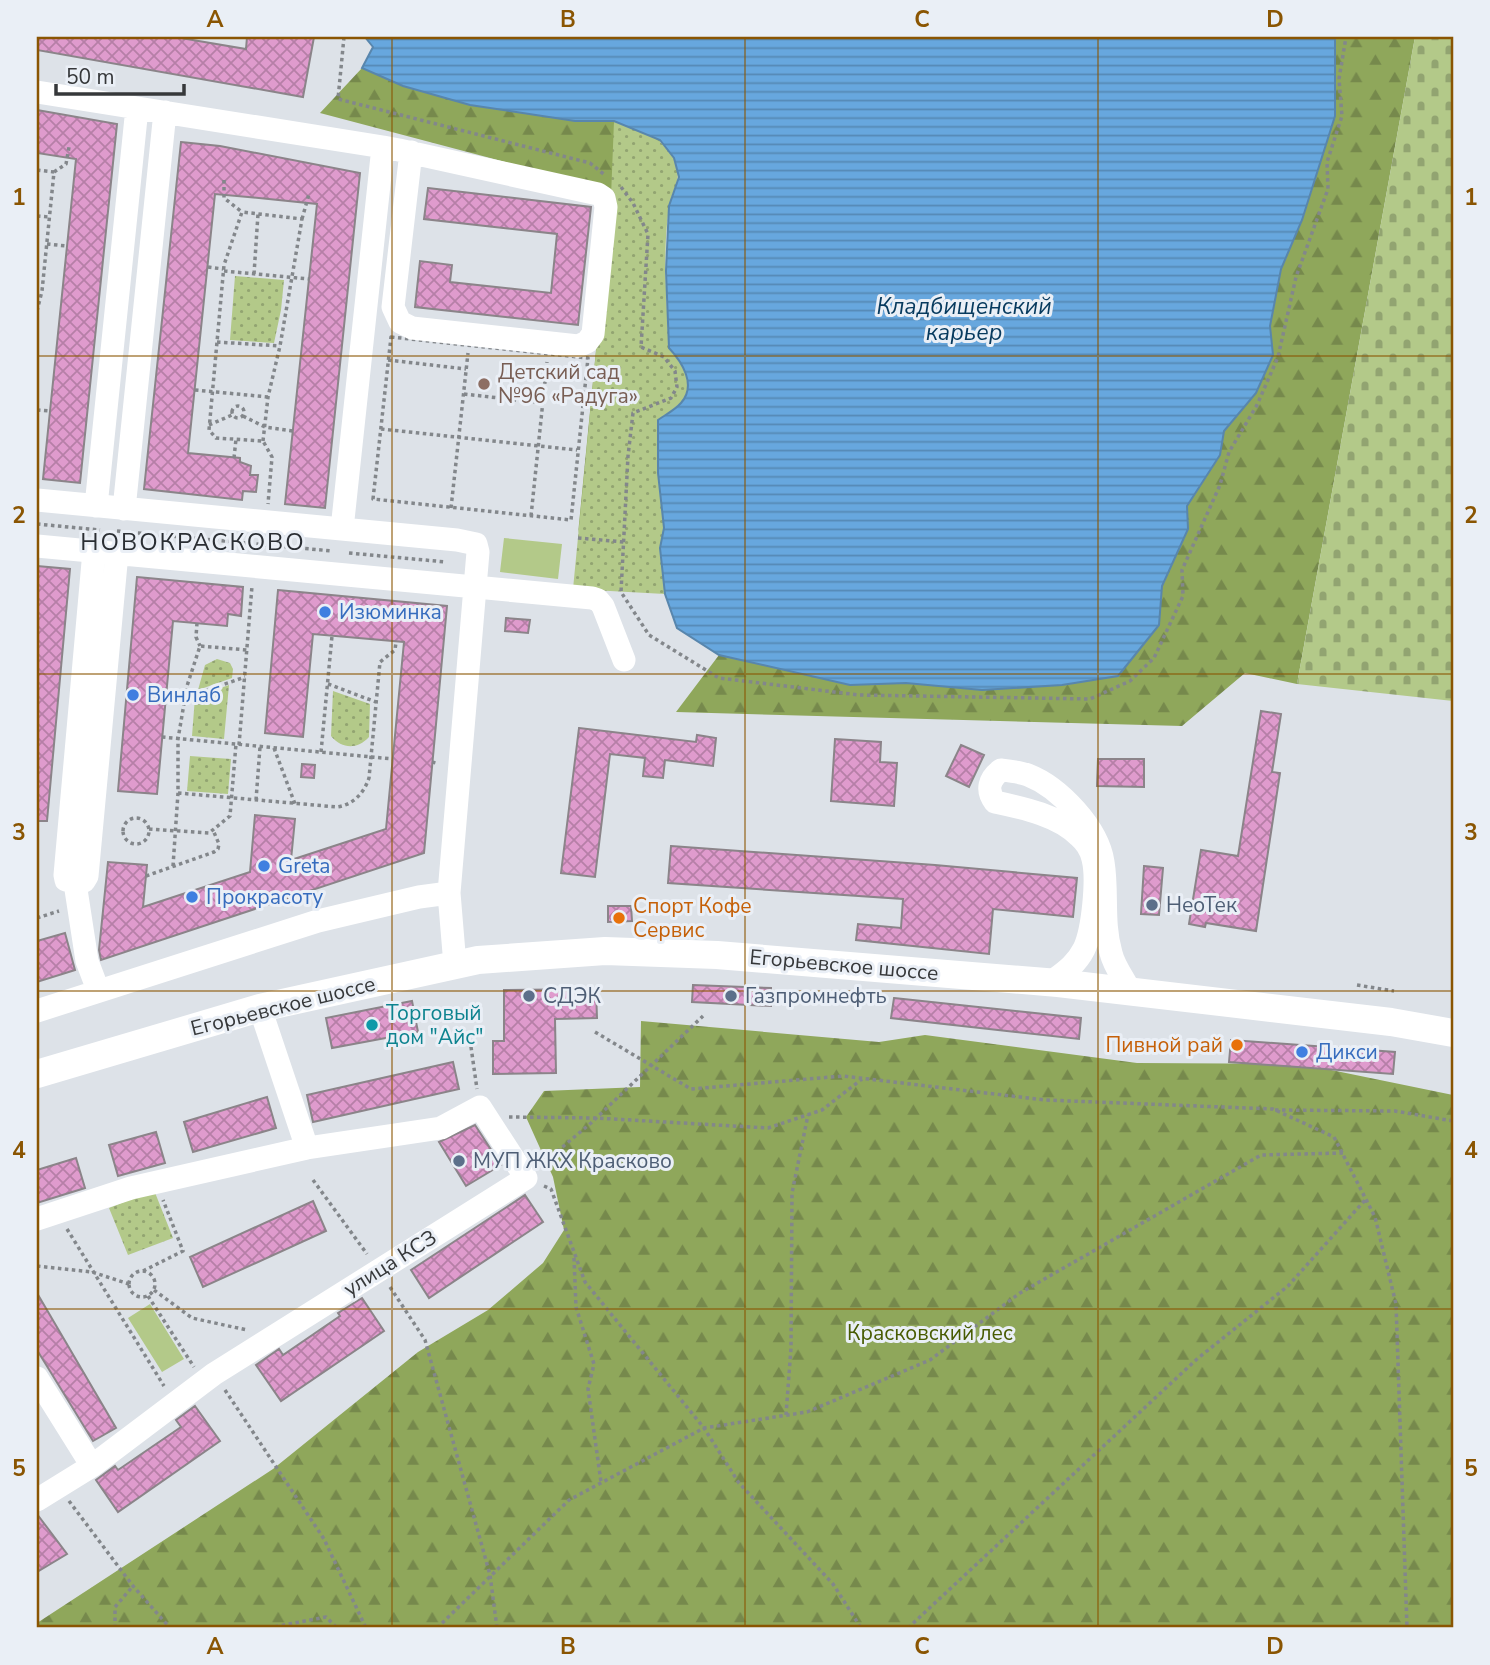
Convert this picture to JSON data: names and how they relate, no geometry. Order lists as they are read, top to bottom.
{
  "streets": {
    "main road": ["Егорьевское шоссе"],
    "street": ["улица КСЗ"]
  },
  "districts": ["НОВОКРАСКОВО"],
  "water": ["Кладбищенский карьер"],
  "parks": ["Красковский лес"],
  "places": [
    "Детский сад №96 «Радуга»",
    "Изюминка",
    "Винлаб",
    "Greta",
    "Прокрасоту",
    "НеоТек",
    "Спорт Кофе Сервис",
    "СДЭК",
    "Газпромнефть",
    "Торговый дом \"Айс\"",
    "Пивной рай",
    "Дикси",
    "МУП ЖКХ Красково"
  ],
  "scale_bar": "50 m",
  "grid": {
    "columns": [
      "A",
      "B",
      "C",
      "D"
    ],
    "rows": [
      "1",
      "2",
      "3",
      "4",
      "5"
    ]
  }
}
